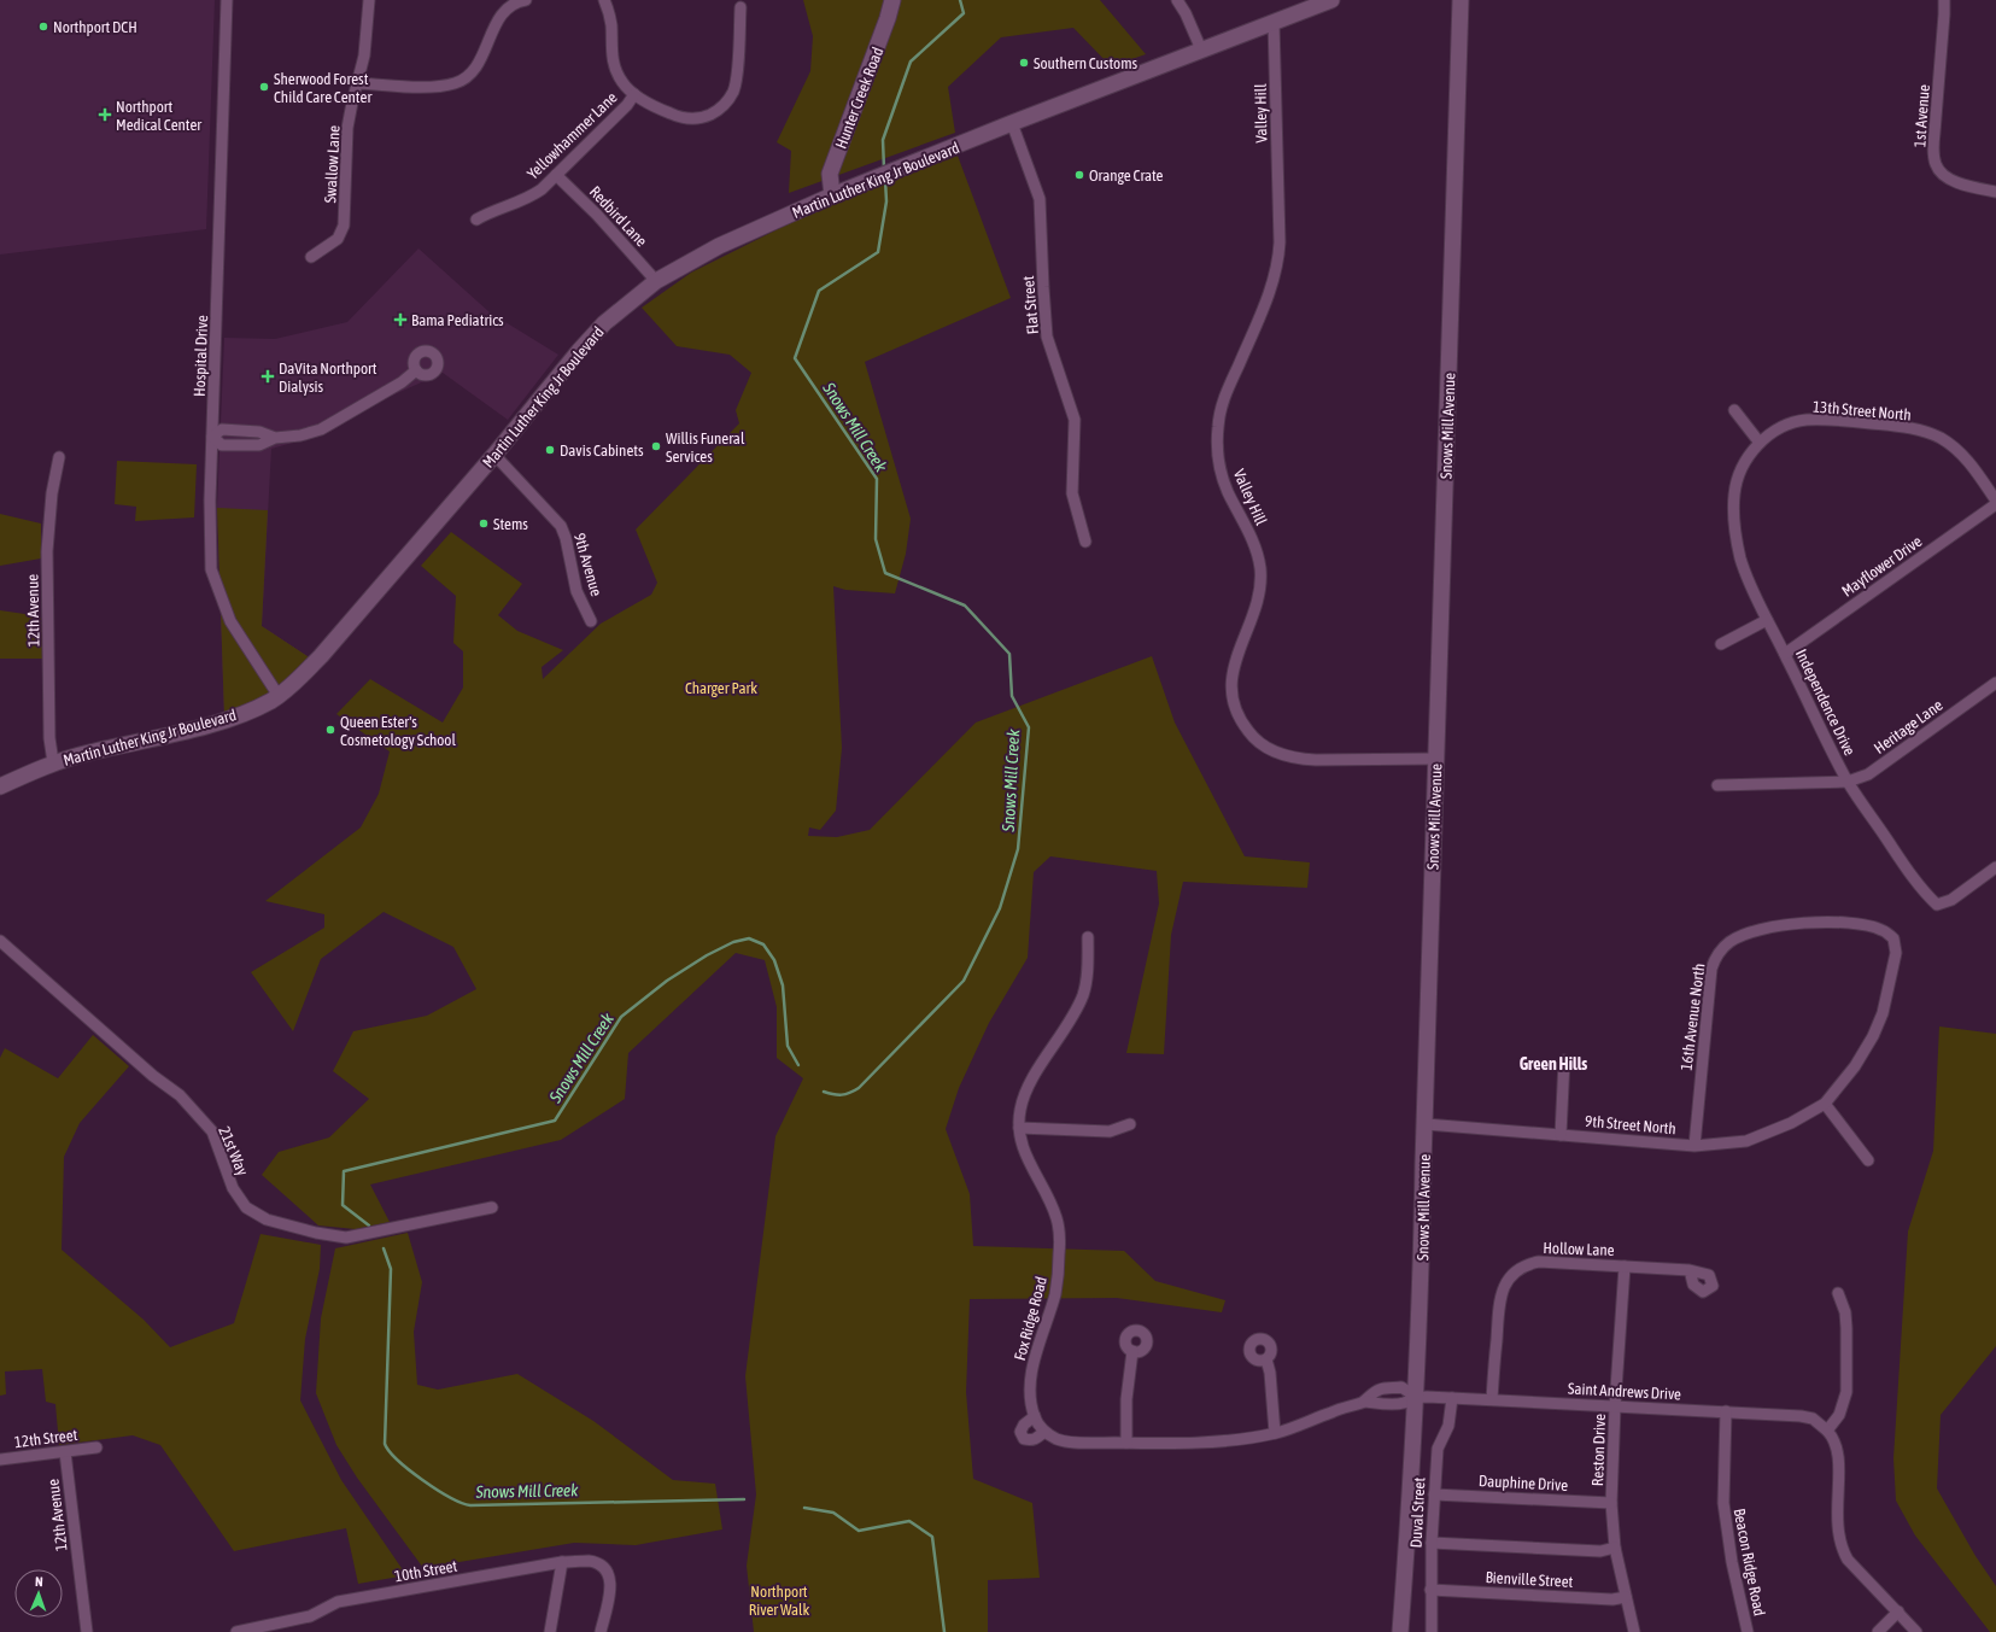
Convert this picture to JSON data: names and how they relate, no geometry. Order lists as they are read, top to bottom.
{
  "streets": {
    "main road": ["Hunter Creek Road", "Martin Luther King Jr Boulevard", "Snows Mill Avenue"],
    "street": [
      "Valley Hill",
      "1st Avenue",
      "Yellowhammer Lane",
      "Swallow Lane",
      "Redbird Lane",
      "Flat Street",
      "Hospital Drive",
      "13th Street North",
      "9th Avenue",
      "Mayflower Drive",
      "12th Avenue",
      "Independence Drive",
      "Heritage Lane",
      "16th Avenue North",
      "9th Street North",
      "21st Way",
      "Hollow Lane",
      "Fox Ridge Road",
      "Saint Andrews Drive",
      "12th Street",
      "Reston Drive",
      "Dauphine Drive",
      "Duval Street",
      "Beacon Ridge Road",
      "10th Street",
      "Bienville Street"
    ]
  },
  "crossings": [
    ["Hunter Creek Road", "Martin Luther King Jr Boulevard"],
    ["Valley Hill", "Martin Luther King Jr Boulevard"],
    ["Valley Hill", "Snows Mill Avenue"],
    ["Yellowhammer Lane", "Redbird Lane"],
    ["Martin Luther King Jr Boulevard", "Redbird Lane"],
    ["Martin Luther King Jr Boulevard", "Flat Street"],
    ["Martin Luther King Jr Boulevard", "Hospital Drive"],
    ["Martin Luther King Jr Boulevard", "9th Avenue"],
    ["Martin Luther King Jr Boulevard", "12th Avenue"],
    ["13th Street North", "Independence Drive"],
    ["Snows Mill Avenue", "9th Street North"],
    ["Snows Mill Avenue", "Saint Andrews Drive"],
    ["Mayflower Drive", "Independence Drive"],
    ["12th Avenue", "12th Street"],
    ["Independence Drive", "Heritage Lane"],
    ["16th Avenue North", "9th Street North"],
    ["Hollow Lane", "Saint Andrews Drive"],
    ["Hollow Lane", "Reston Drive"],
    ["Saint Andrews Drive", "Reston Drive"],
    ["Saint Andrews Drive", "Duval Street"],
    ["Saint Andrews Drive", "Beacon Ridge Road"],
    ["Reston Drive", "Dauphine Drive"],
    ["Reston Drive", "Bienville Street"],
    ["Dauphine Drive", "Duval Street"],
    ["Duval Street", "Bienville Street"]
  ],
  "districts": ["Green Hills"],
  "water": ["Snows Mill Creek"],
  "parks": ["Charger Park", "Northport River Walk"],
  "places": {
    "other": [
      "Northport DCH",
      "Southern Customs",
      "Sherwood Forest Child Care Center",
      "Orange Crate",
      "Willis Funeral Services",
      "Davis Cabinets",
      "Stems",
      "Queen Ester's Cosmetology School"
    ],
    "health": ["Northport Medical Center", "Bama Pediatrics", "DaVita Northport Dialysis"]
  },
  "north": "top"
}
